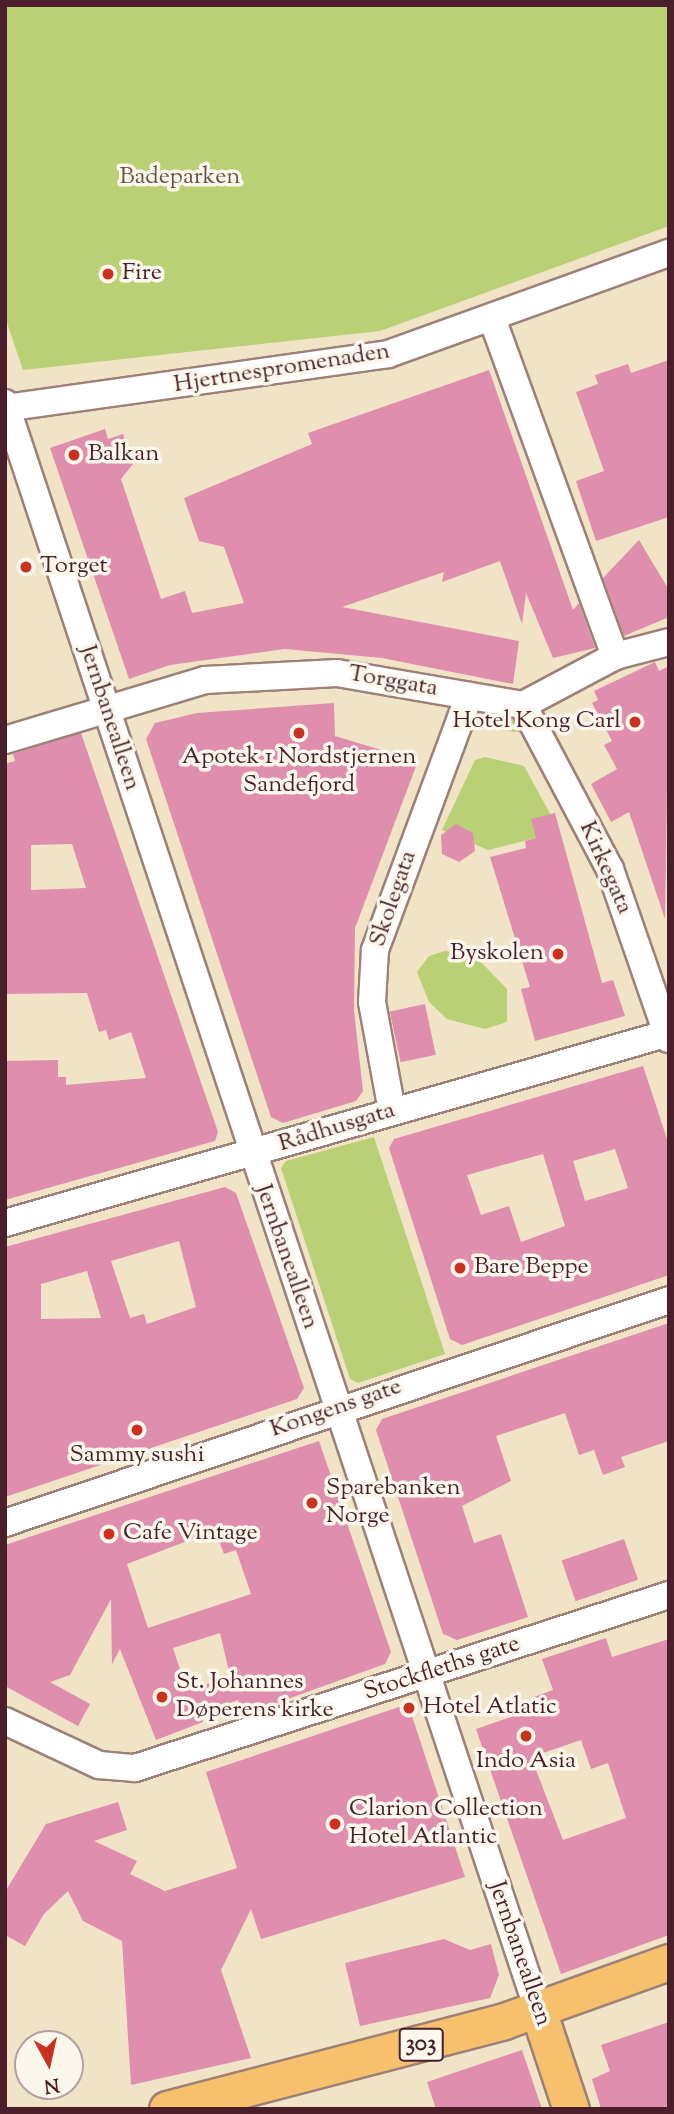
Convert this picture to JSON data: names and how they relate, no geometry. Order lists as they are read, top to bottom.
{
  "streets": {
    "main road": ["Jernbanealleen", "303"],
    "street": [
      "Hjertnespromenaden",
      "Torggata",
      "Kirkegata",
      "Skolegata",
      "Rådhusgata",
      "Kongens gate",
      "Stockfleths gate"
    ]
  },
  "crossings": [
    ["Hjertnespromenaden", "Jernbanealleen"],
    ["Torggata", "Jernbanealleen"],
    ["Torggata", "Kirkegata"],
    ["Torggata", "Skolegata"],
    ["Jernbanealleen", "Rådhusgata"],
    ["Jernbanealleen", "Kongens gate"],
    ["Jernbanealleen", "Stockfleths gate"],
    ["Jernbanealleen", "303"],
    ["Kirkegata", "Rådhusgata"],
    ["Skolegata", "Rådhusgata"]
  ],
  "parks": ["Badeparken"],
  "places": [
    "Fire",
    "Balkan",
    "Torget",
    "Hotel Kong Carl",
    "Apotek 1 Nordstjernen Sandefjord",
    "Byskolen",
    "Bare Beppe",
    "Sammy sushi",
    "Sparebanken Norge",
    "Cafe Vintage",
    "St. Johannes Døperens kirke",
    "Hotel Atlatic",
    "Indo Asia",
    "Clarion Collection Hotel Atlantic"
  ],
  "north": "bottom"
}
